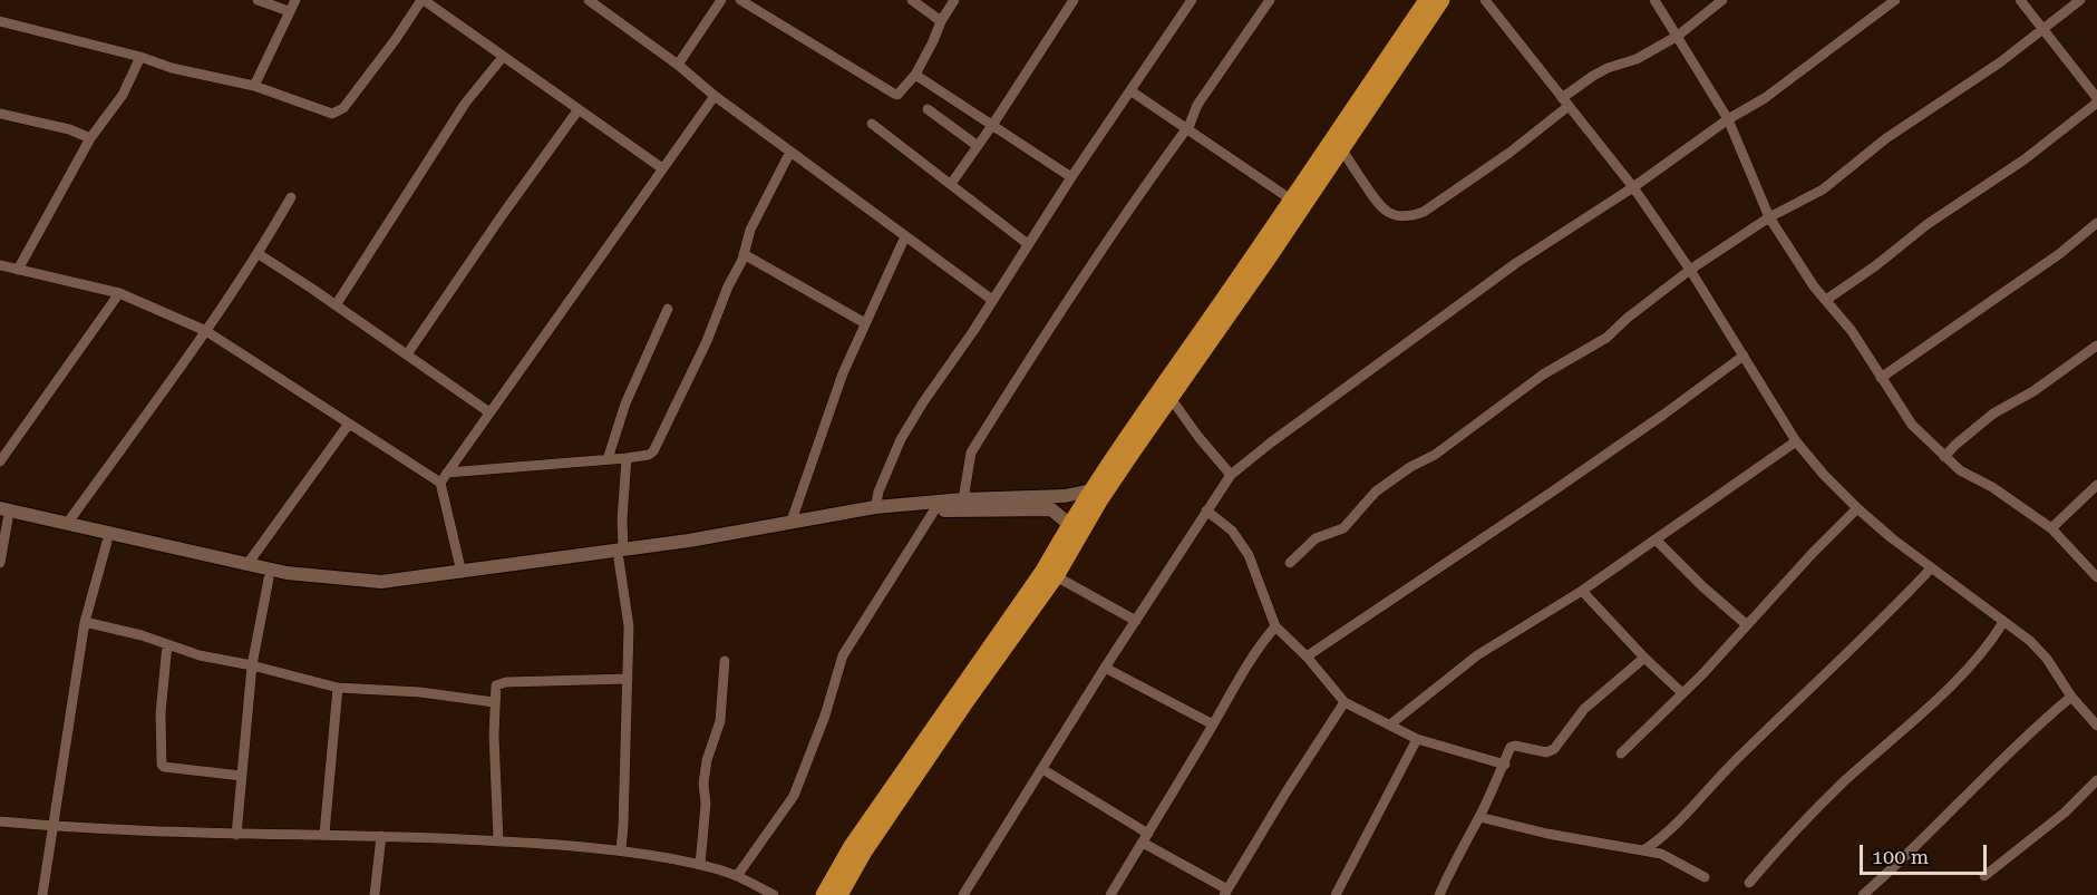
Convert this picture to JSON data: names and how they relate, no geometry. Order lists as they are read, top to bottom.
{
  "scale_bar": "100 m"
}
